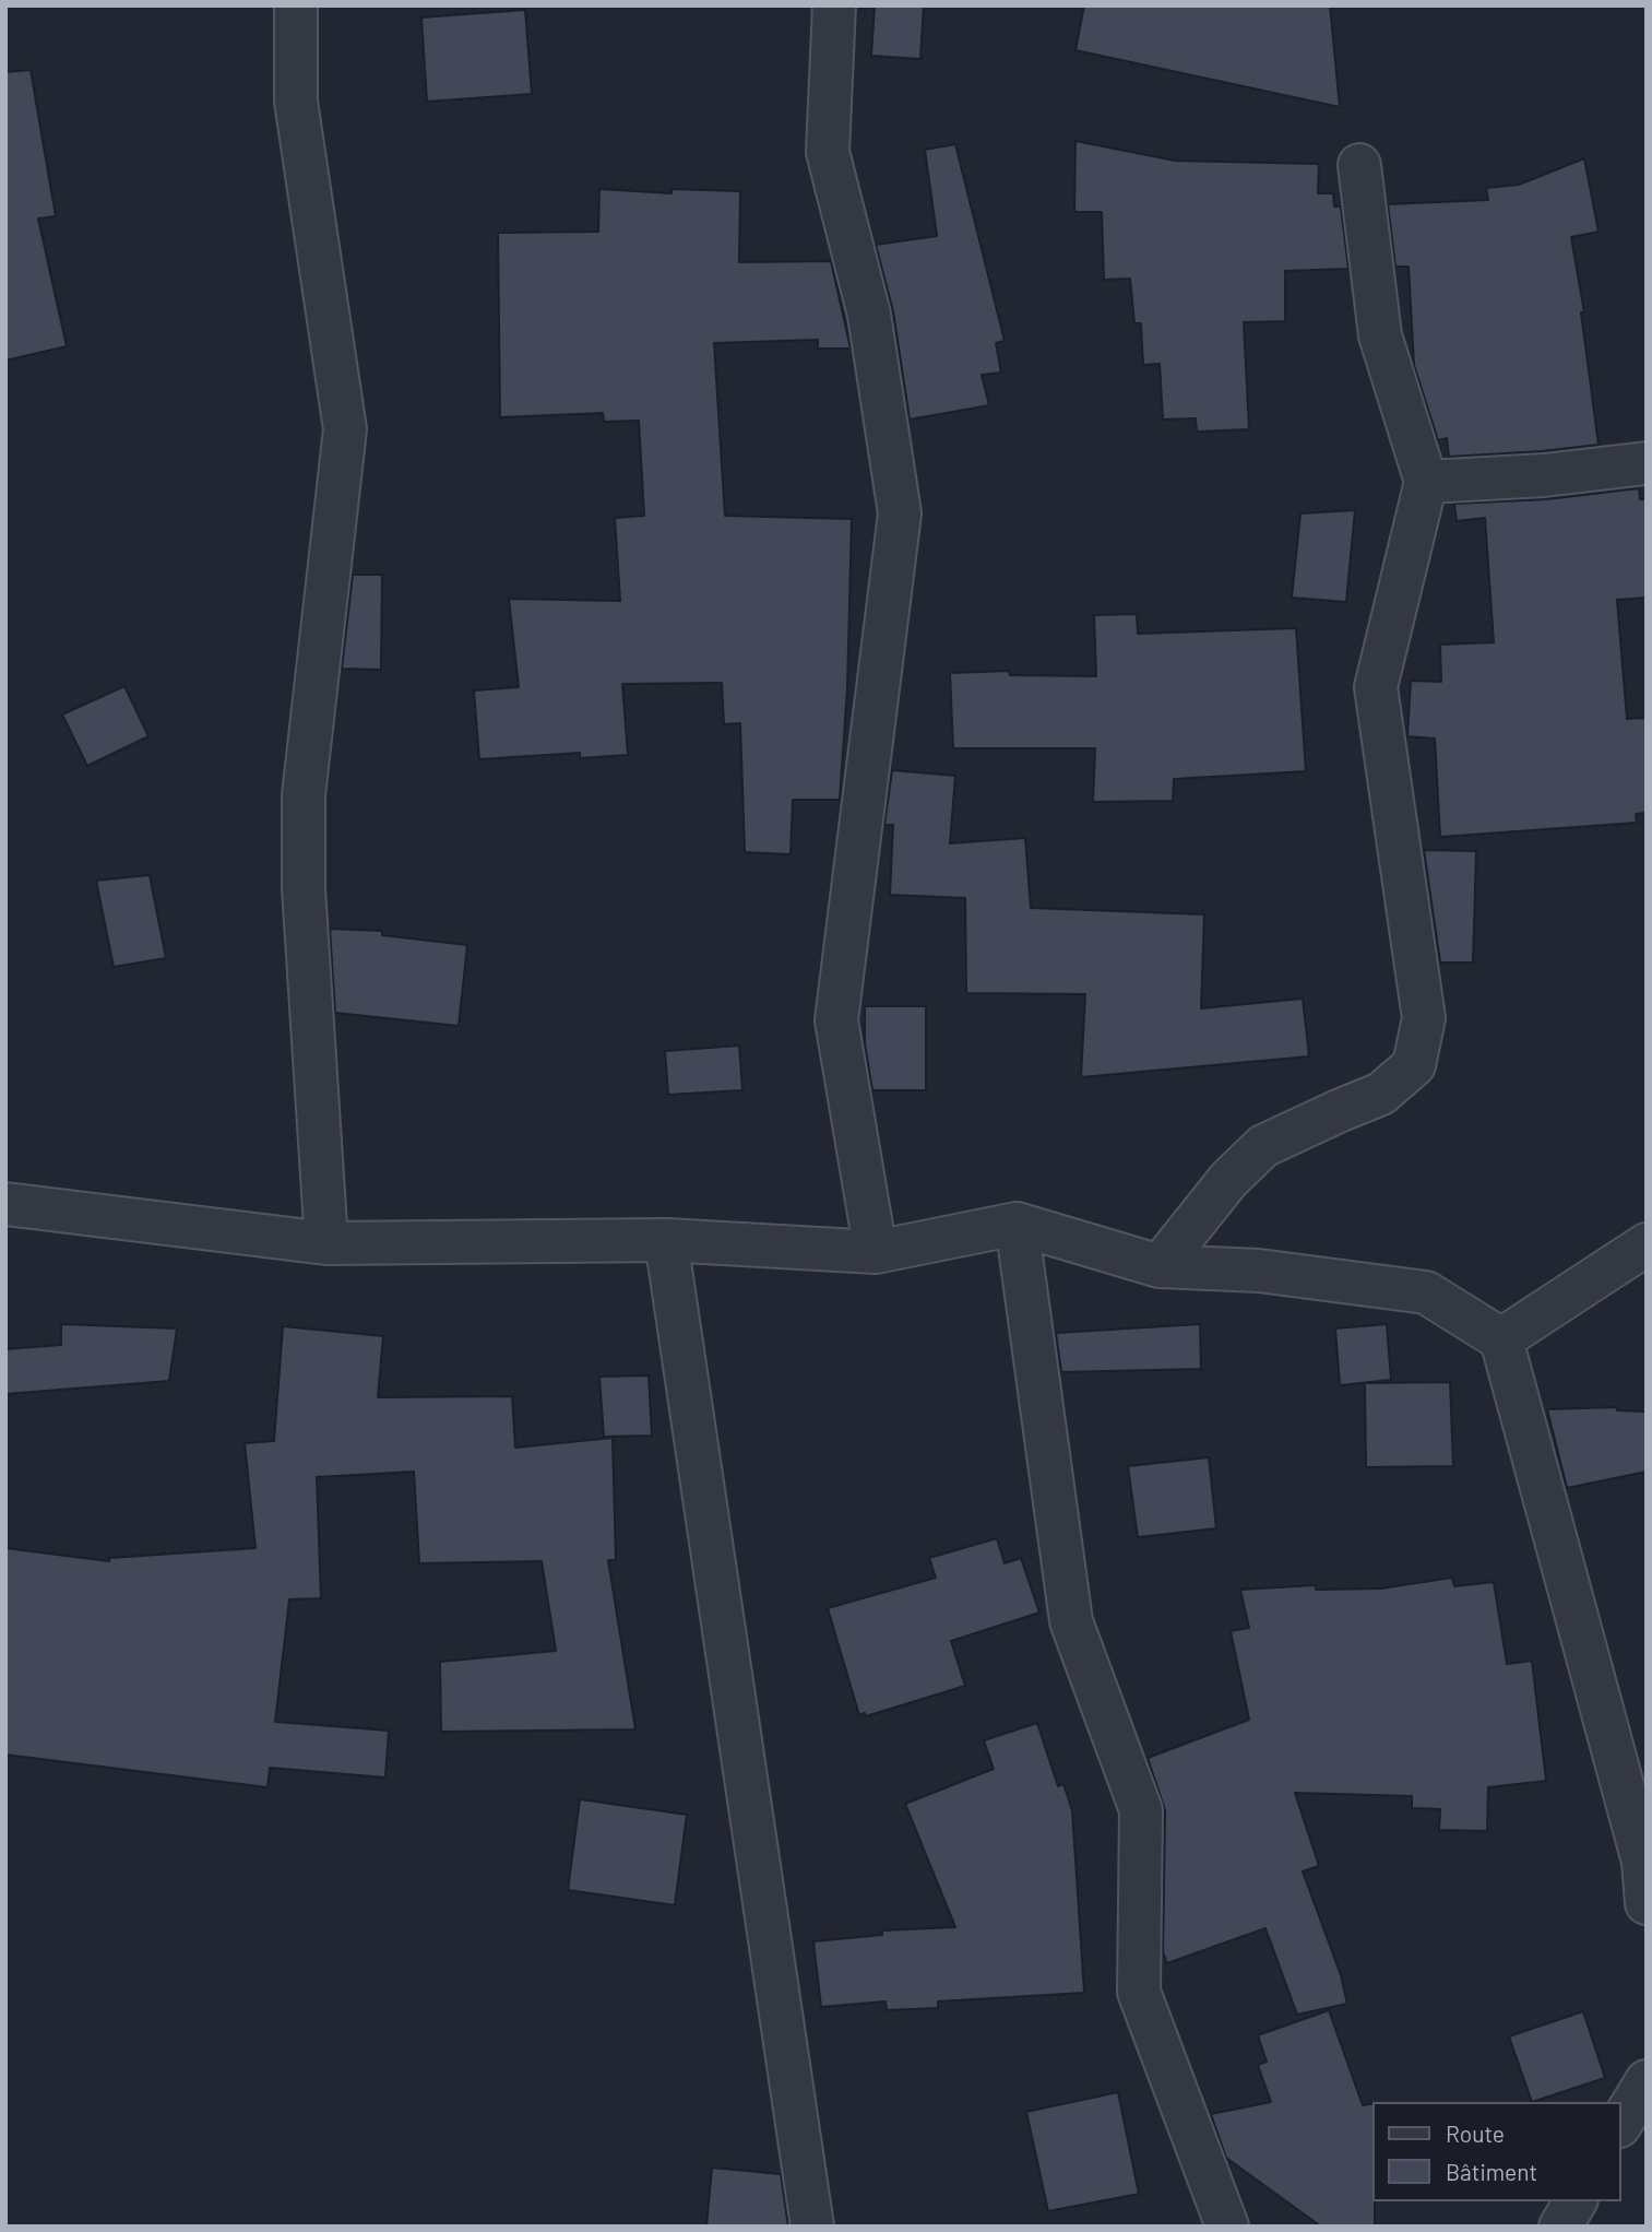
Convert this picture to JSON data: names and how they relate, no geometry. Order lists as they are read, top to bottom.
{
  "legend": ["Route", "Bâtiment"]
}
